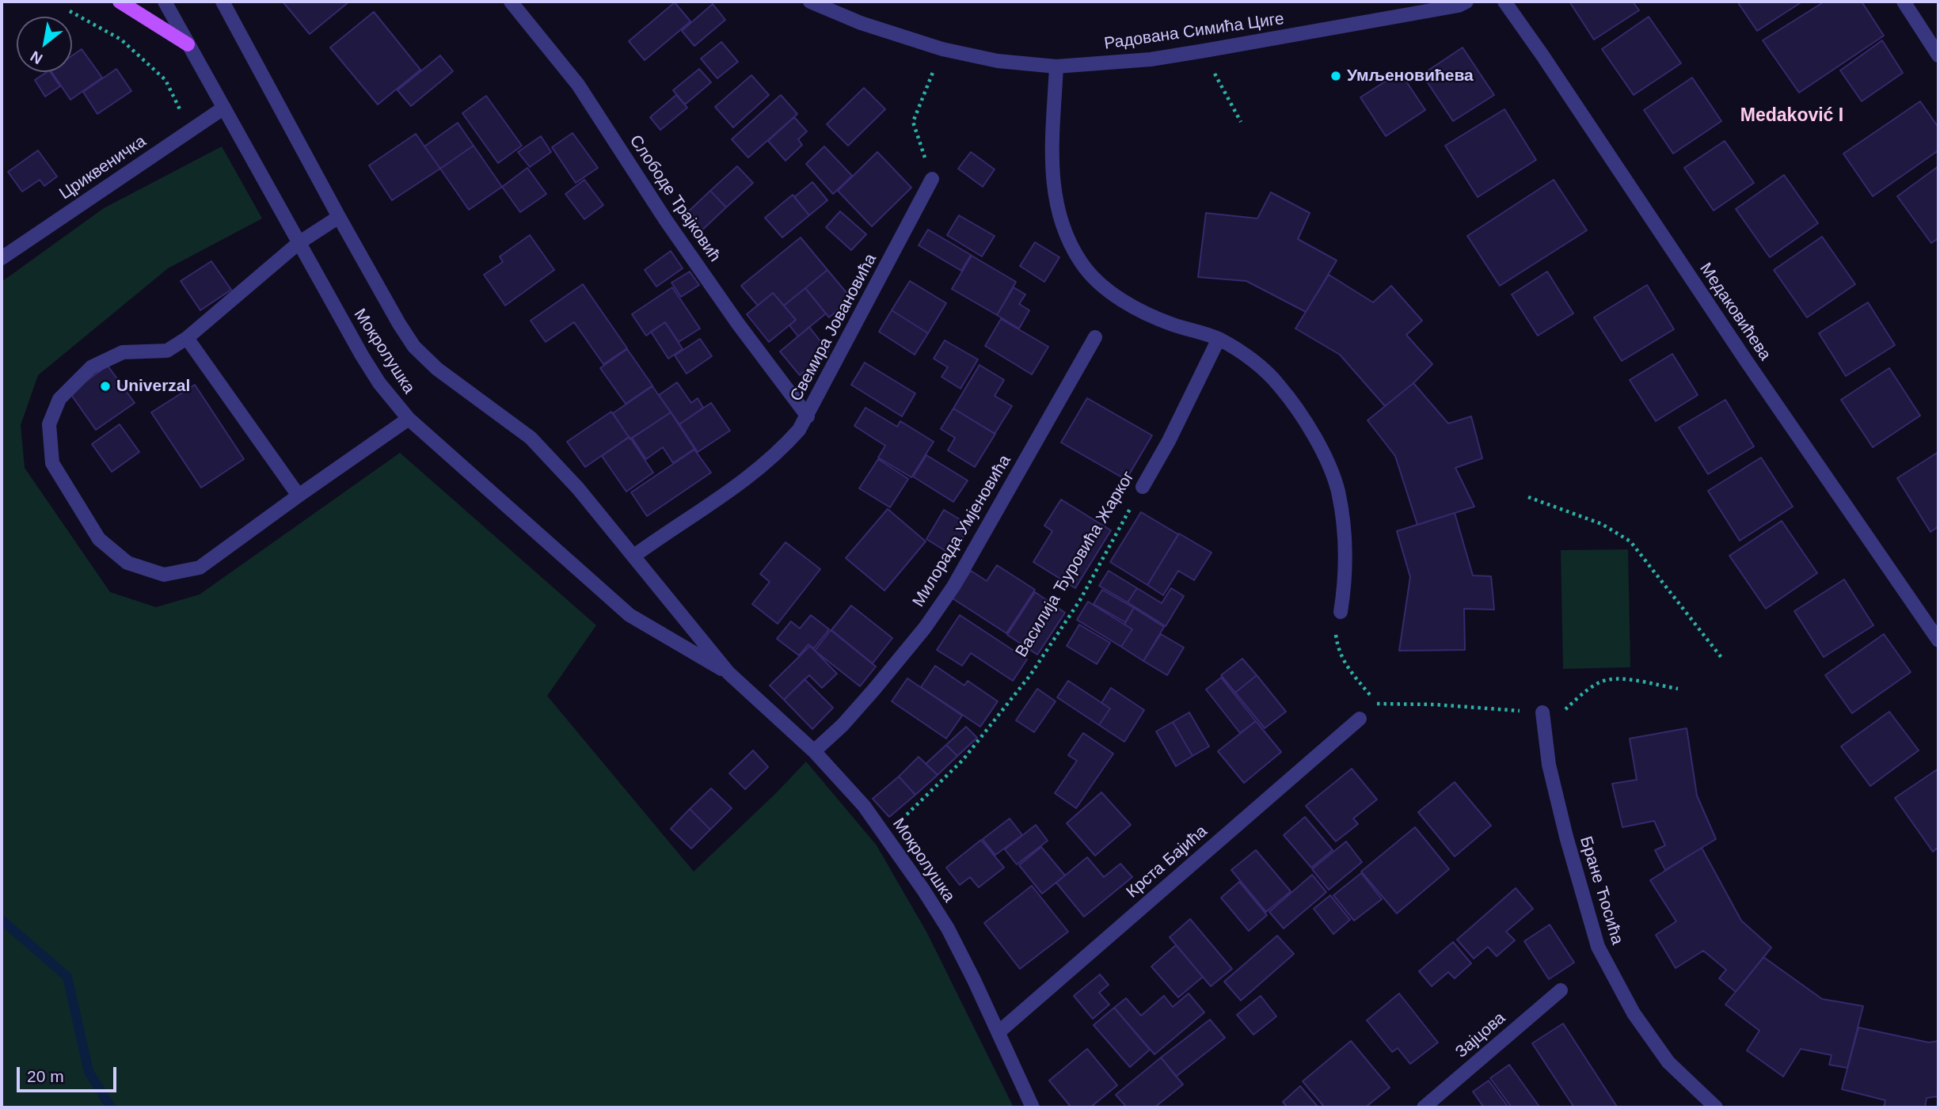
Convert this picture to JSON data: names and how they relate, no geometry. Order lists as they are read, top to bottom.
{
  "streets": {
    "street": [
      "Радована Симића Циге",
      "Цриквеничка",
      "Слободе Трајковић",
      "Медаковићева",
      "Свемира Јовановића",
      "Мокролушка",
      "Милорада Умјеновића",
      "Василија Ђуровића Жарког",
      "Крста Бајића",
      "Бране Ћосића",
      "Зајцова"
    ]
  },
  "crossings": [
    ["Цриквеничка", "Мокролушка"],
    ["Слободе Трајковић", "Свемира Јовановића"],
    ["Свемира Јовановића", "Мокролушка"],
    ["Мокролушка", "Милорада Умјеновића"],
    ["Мокролушка", "Василија Ђуровића Жарког"],
    ["Мокролушка", "Крста Бајића"]
  ],
  "districts": ["Medaković I"],
  "places": ["Умљеновићева", "Univerzal"],
  "scale_bar": "20 m",
  "north": "bottom left"
}
